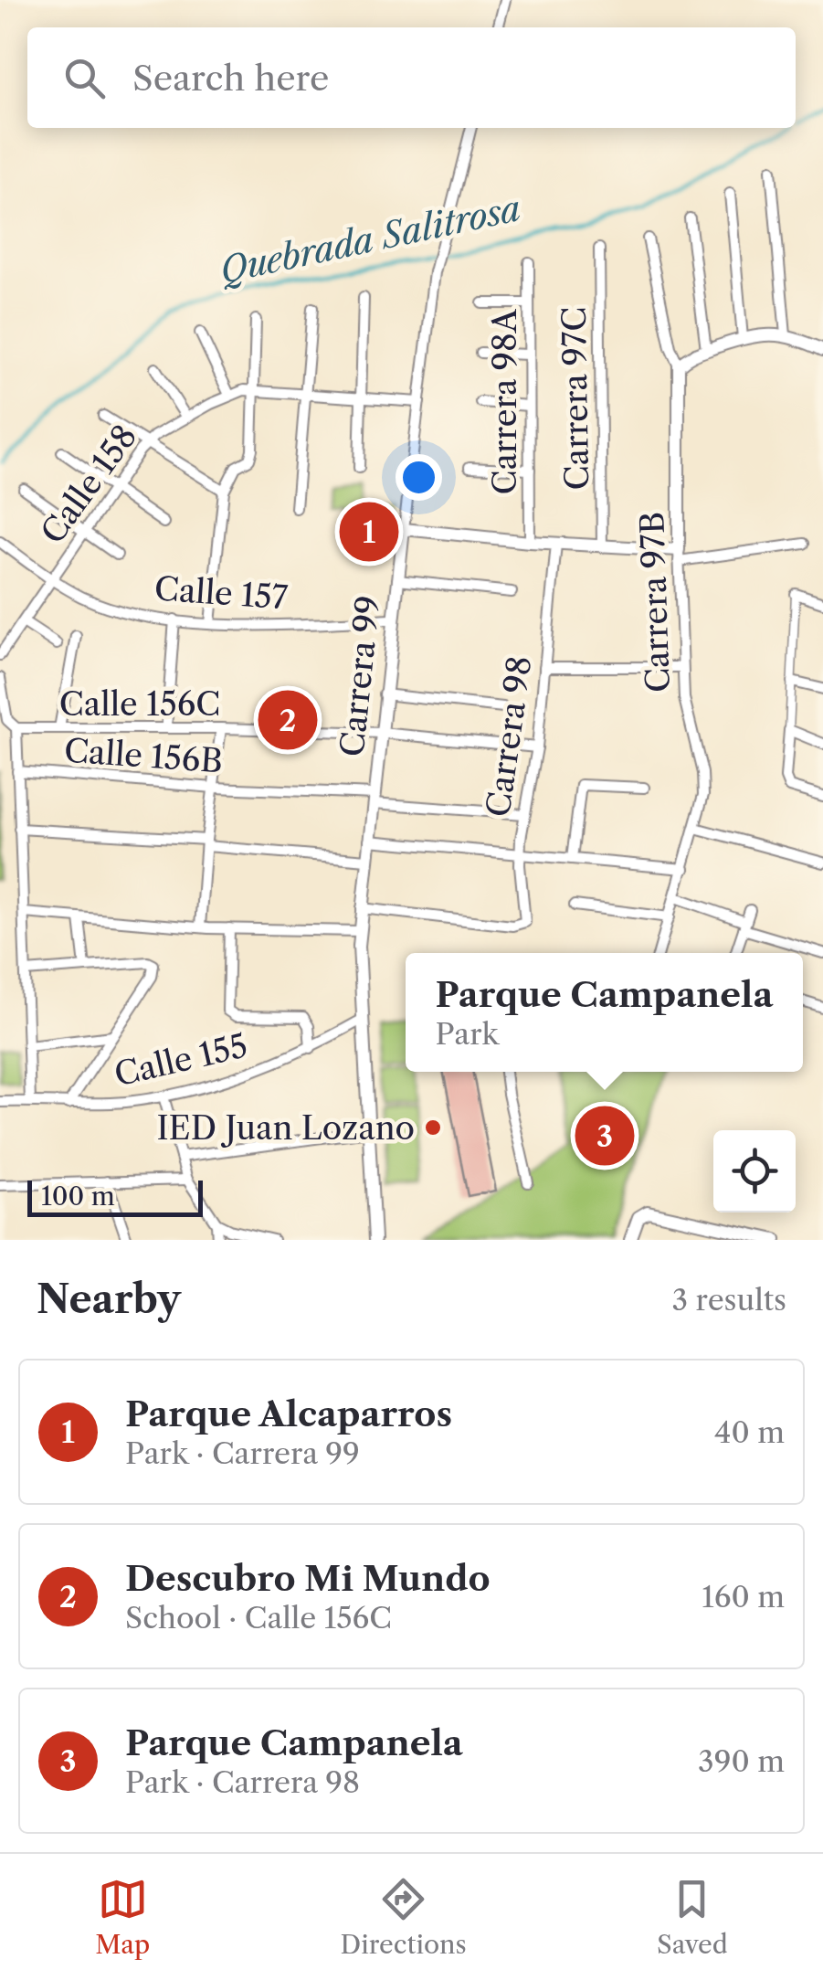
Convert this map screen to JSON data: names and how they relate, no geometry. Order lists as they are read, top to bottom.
{
  "streets": {
    "street": [
      "Carrera 97C",
      "Carrera 98A",
      "Calle 158",
      "Calle 157",
      "Carrera 97B",
      "Carrera 99",
      "Calle 156C",
      "Carrera 98",
      "Calle 156B",
      "Calle 155"
    ]
  },
  "crossings": [
    ["Calle 158", "Calle 157"],
    ["Calle 158", "Carrera 99"],
    ["Calle 157", "Carrera 99"],
    ["Carrera 99", "Calle 156C"],
    ["Carrera 99", "Carrera 98"],
    ["Carrera 99", "Calle 156B"],
    ["Carrera 99", "Calle 155"],
    ["Calle 156C", "Carrera 98"],
    ["Carrera 98", "Calle 156B"]
  ],
  "water": ["Quebrada Salitrosa"],
  "places": ["IED Juan Lozano"],
  "scale_bar": "100 m",
  "page": {
    "search": "Search here",
    "pins": ["1", "2", "3"],
    "popup": ["Parque Campanela", "Park"],
    "scale": "100 m",
    "heading": ["Nearby", "3 results"],
    "list": [
      {
        "mark": "1",
        "name": "Parque Alcaparros",
        "note": "Park · Carrera 99",
        "value": "40 m"
      },
      {
        "mark": "2",
        "name": "Descubro Mi Mundo",
        "note": "School · Calle 156C",
        "value": "160 m"
      },
      {
        "mark": "3",
        "name": "Parque Campanela",
        "note": "Park · Carrera 98",
        "value": "390 m"
      }
    ],
    "nav": ["Map", "Directions", "Saved"]
  }
}
